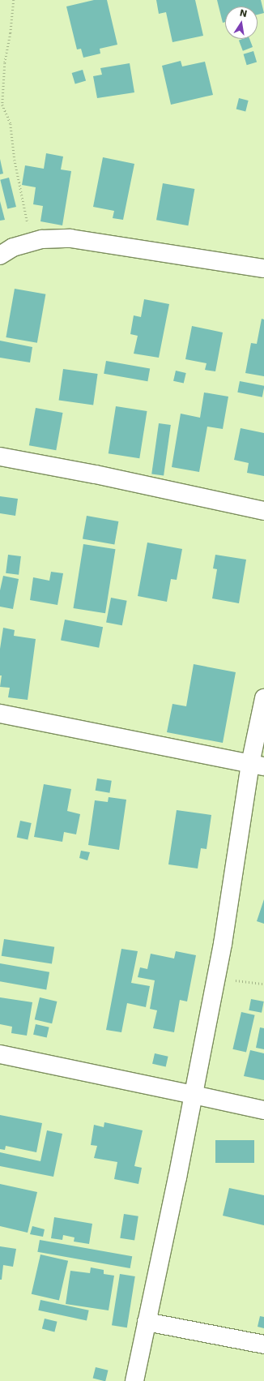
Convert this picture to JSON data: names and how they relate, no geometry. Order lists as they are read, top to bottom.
{
  "north": "top"
}
